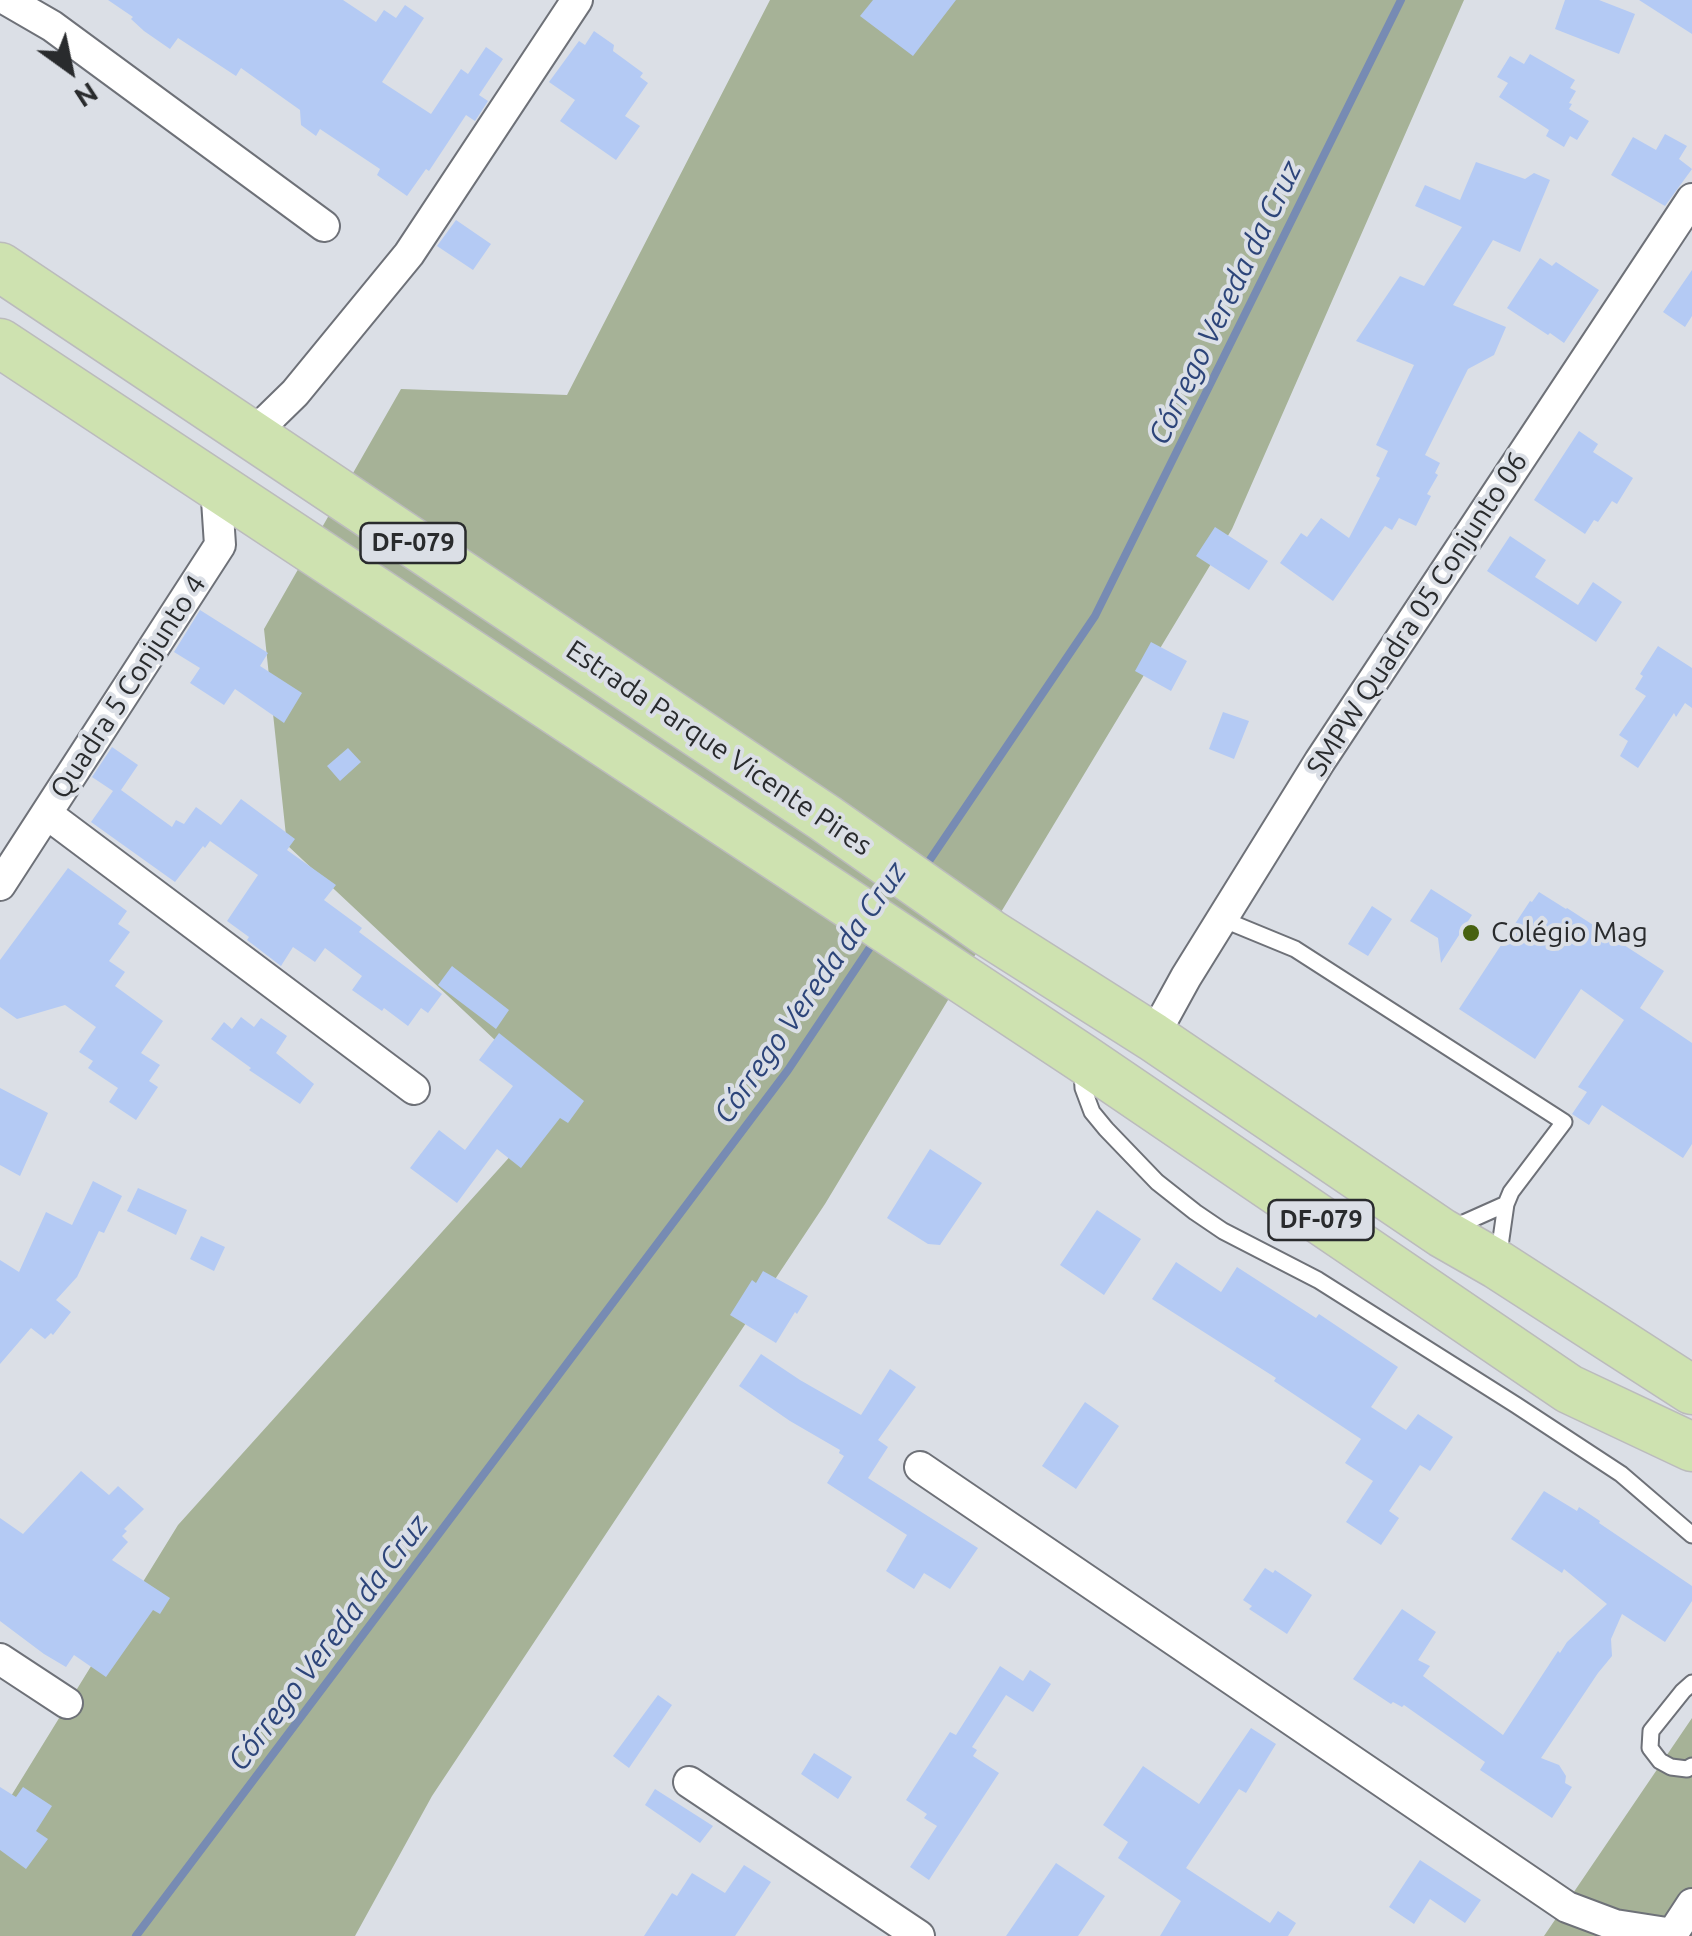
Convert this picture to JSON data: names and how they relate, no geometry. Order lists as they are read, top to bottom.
{
  "streets": {
    "main road": ["DF-079", "Estrada Parque Vicente Pires"],
    "street": ["SMPW Quadra 05 Conjunto 06", "Quadra 5 Conjunto 4"]
  },
  "crossings": [
    ["SMPW Quadra 05 Conjunto 06", "Estrada Parque Vicente Pires"],
    ["Quadra 5 Conjunto 4", "Estrada Parque Vicente Pires"]
  ],
  "water": ["Córrego Vereda da Cruz"],
  "places": ["Colégio Mag"],
  "north": "bottom right"
}
